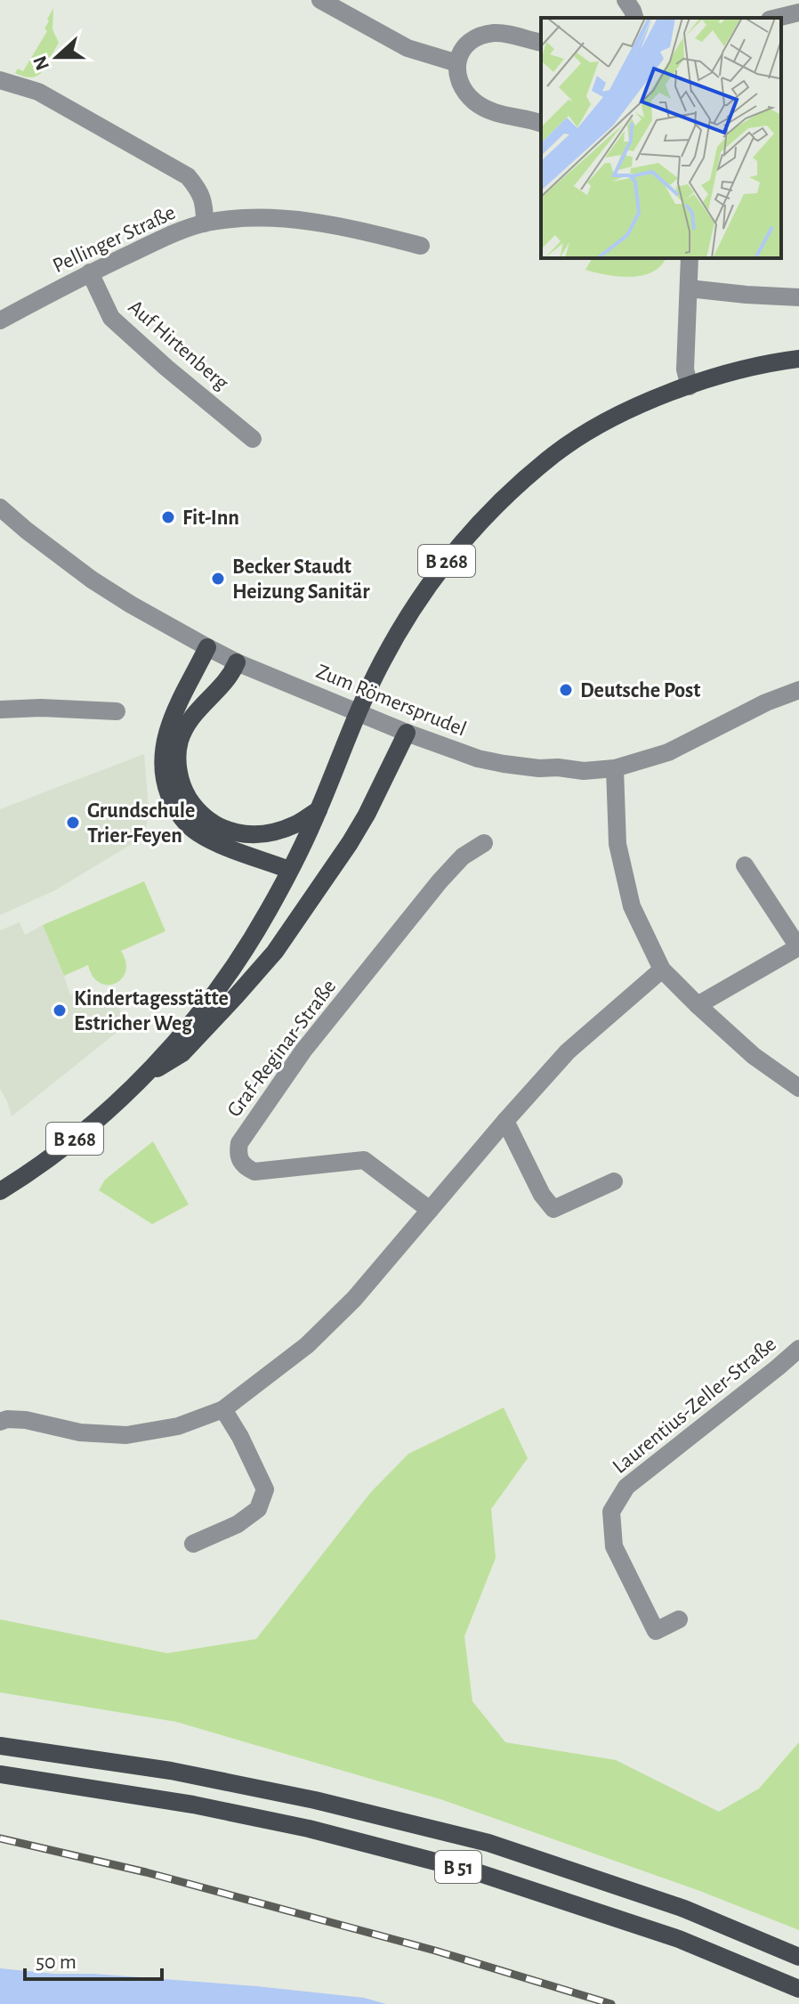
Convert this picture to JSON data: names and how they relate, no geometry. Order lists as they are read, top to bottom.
{
  "streets": {
    "main road": ["B 268", "B 51"],
    "street": [
      "Pellinger Straße",
      "Auf Hirtenberg",
      "Zum Römersprudel",
      "Graf-Reginar-Straße",
      "Laurentius-Zeller-Straße"
    ]
  },
  "crossings": [
    ["Pellinger Straße", "Auf Hirtenberg"]
  ],
  "places": [
    "Fit-Inn",
    "Becker Staudt Heizung Sanitär",
    "Deutsche Post",
    "Grundschule Trier-Feyen",
    "Kindertagesstätte Estricher Weg"
  ],
  "scale_bar": "50 m",
  "north": "left"
}
